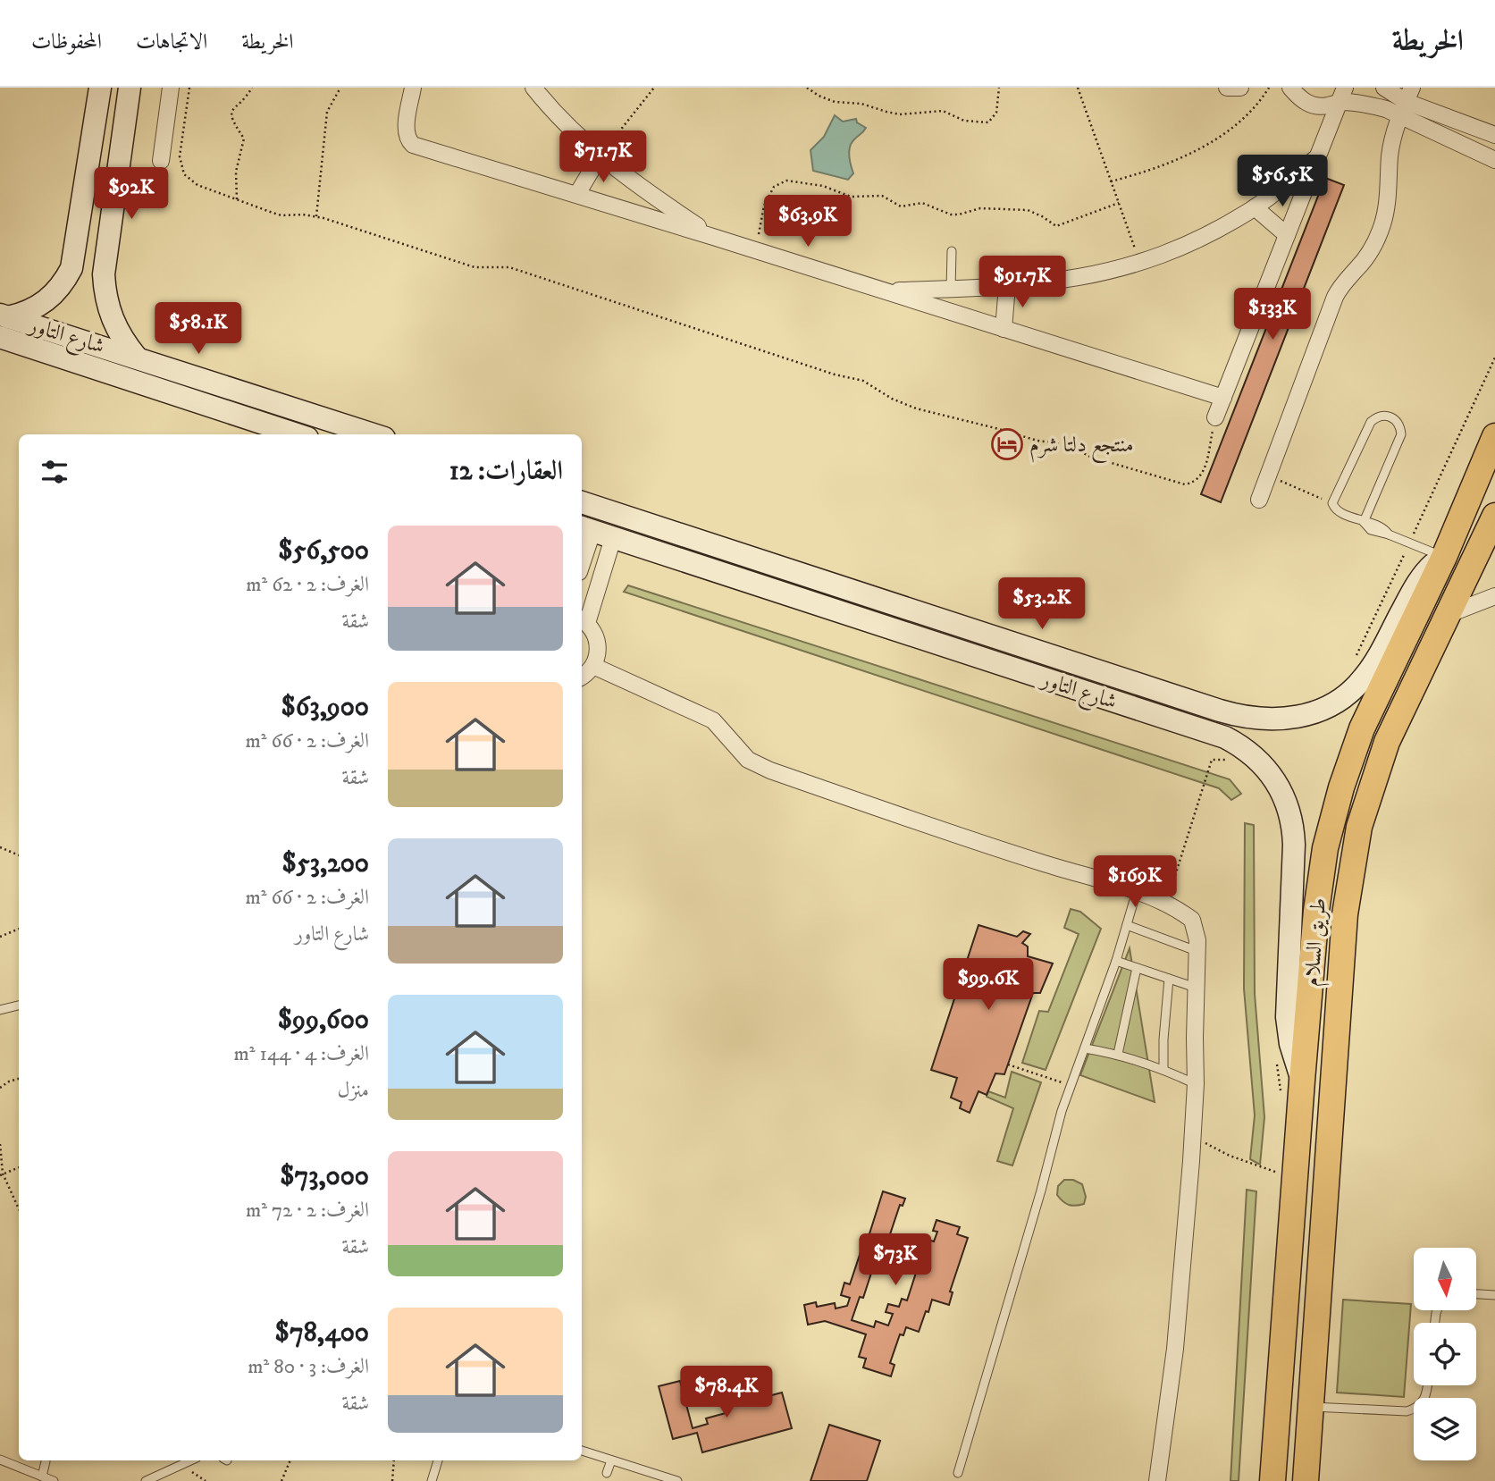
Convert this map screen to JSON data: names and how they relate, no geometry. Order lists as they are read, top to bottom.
{
  "streets": {
    "main road": ["شارع التاور", "طريق السلام"]
  },
  "crossings": [
    ["شارع التاور", "طريق السلام"]
  ],
  "places": {
    "hotel": ["منتجع دلتا شرم"]
  },
  "north": "bottom",
  "page": {
    "header": "الخريطة",
    "nav": ["الخريطة", "الاتجاهات", "المحفوظات"],
    "price": [
      "$71.7K",
      "$56.5K",
      "$92K",
      "$63.9K",
      "$91.7K",
      "$133K",
      "$58.1K",
      "$53.2K",
      "$169K",
      "$99.6K",
      "$73K",
      "$78.4K"
    ],
    "heading": "العقارات: 12",
    "list": [
      {
        "name": "$56,500",
        "note": "الغرف: 2 · 62 m² · شقة"
      },
      {
        "name": "$63,900",
        "note": "الغرف: 2 · 66 m² · شقة"
      },
      {
        "name": "$53,200",
        "note": "الغرف: 2 · 66 m² · شارع التاور"
      },
      {
        "name": "$99,600",
        "note": "الغرف: 4 · 144 m² · منزل"
      },
      {
        "name": "$73,000",
        "note": "الغرف: 2 · 72 m² · شقة"
      },
      {
        "name": "$78,400",
        "note": "الغرف: 3 · 80 m² · شقة"
      }
    ]
  }
}
